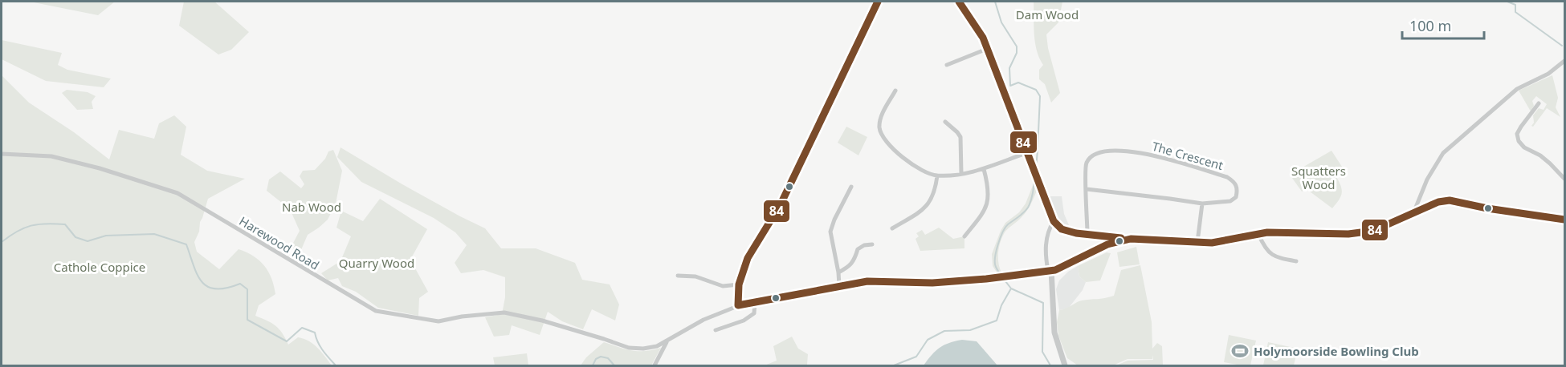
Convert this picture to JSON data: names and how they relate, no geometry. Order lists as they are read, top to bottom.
{
  "streets": {
    "street": ["The Crescent", "Harewood Road"]
  },
  "parks": [
    "Dam Wood",
    "Squatters Wood",
    "Nab Wood",
    "Quarry Wood",
    "Cathole Coppice"
  ],
  "places": {
    "sports": ["Holymoorside Bowling Club"]
  },
  "lines": ["transit line 84"],
  "scale_bar": "100 m"
}
